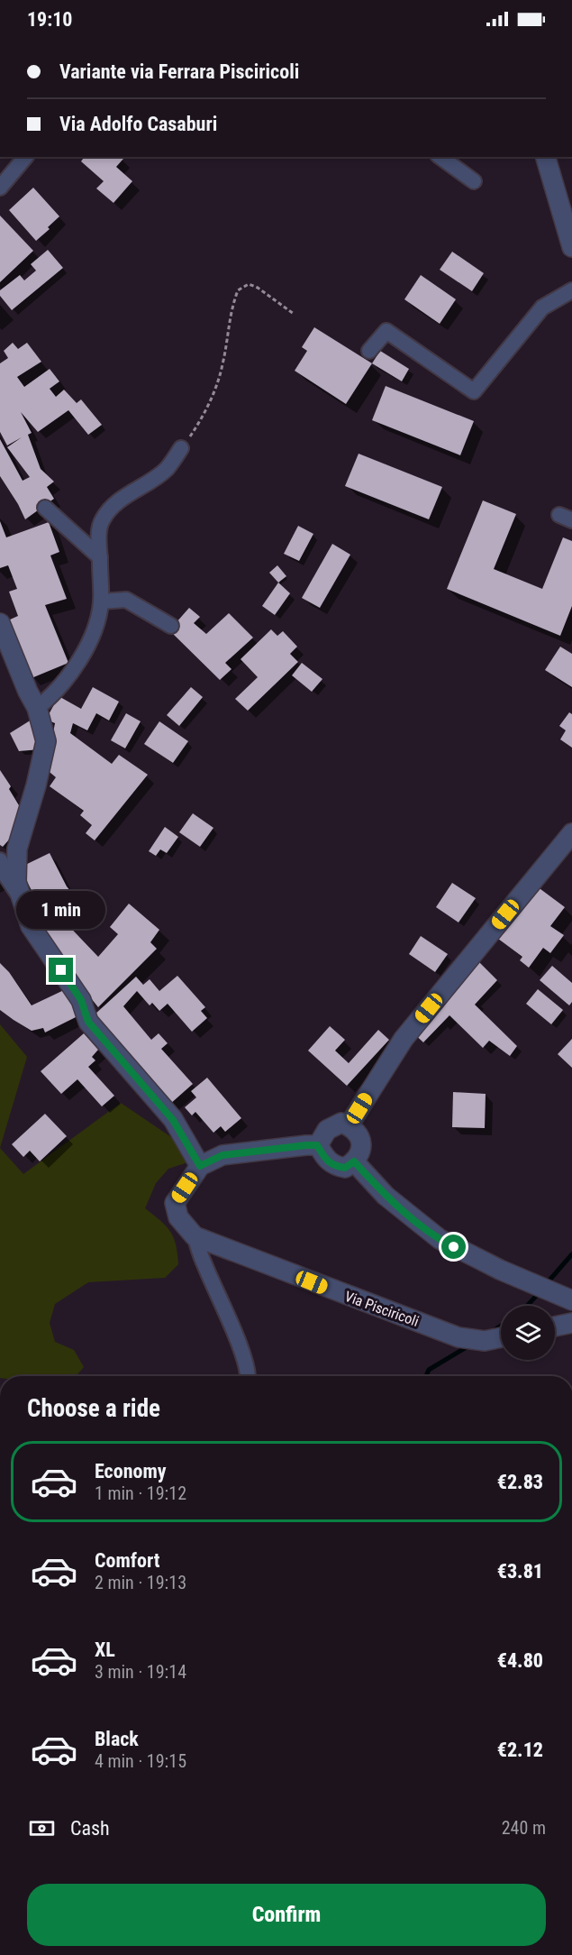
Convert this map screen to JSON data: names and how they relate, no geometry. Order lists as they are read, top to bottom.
{
  "streets": {
    "street": ["Via Pisciricoli"]
  },
  "page": {
    "status": "19:10",
    "banner": ["Variante via Ferrara Pisciricoli", "Via Adolfo Casaburi"],
    "bubble": "1 min",
    "heading": "Choose a ride",
    "list": [
      {
        "name": "Economy",
        "note": "1 min · 19:12",
        "value": "€2.83"
      },
      {
        "name": "Comfort",
        "note": "2 min · 19:13",
        "value": "€3.81"
      },
      {
        "name": "XL",
        "note": "3 min · 19:14",
        "value": "€4.80"
      },
      {
        "name": "Black",
        "note": "4 min · 19:15",
        "value": "€2.12"
      }
    ],
    "pay": ["Cash", "240 m"],
    "buttons": "Confirm"
  }
}
